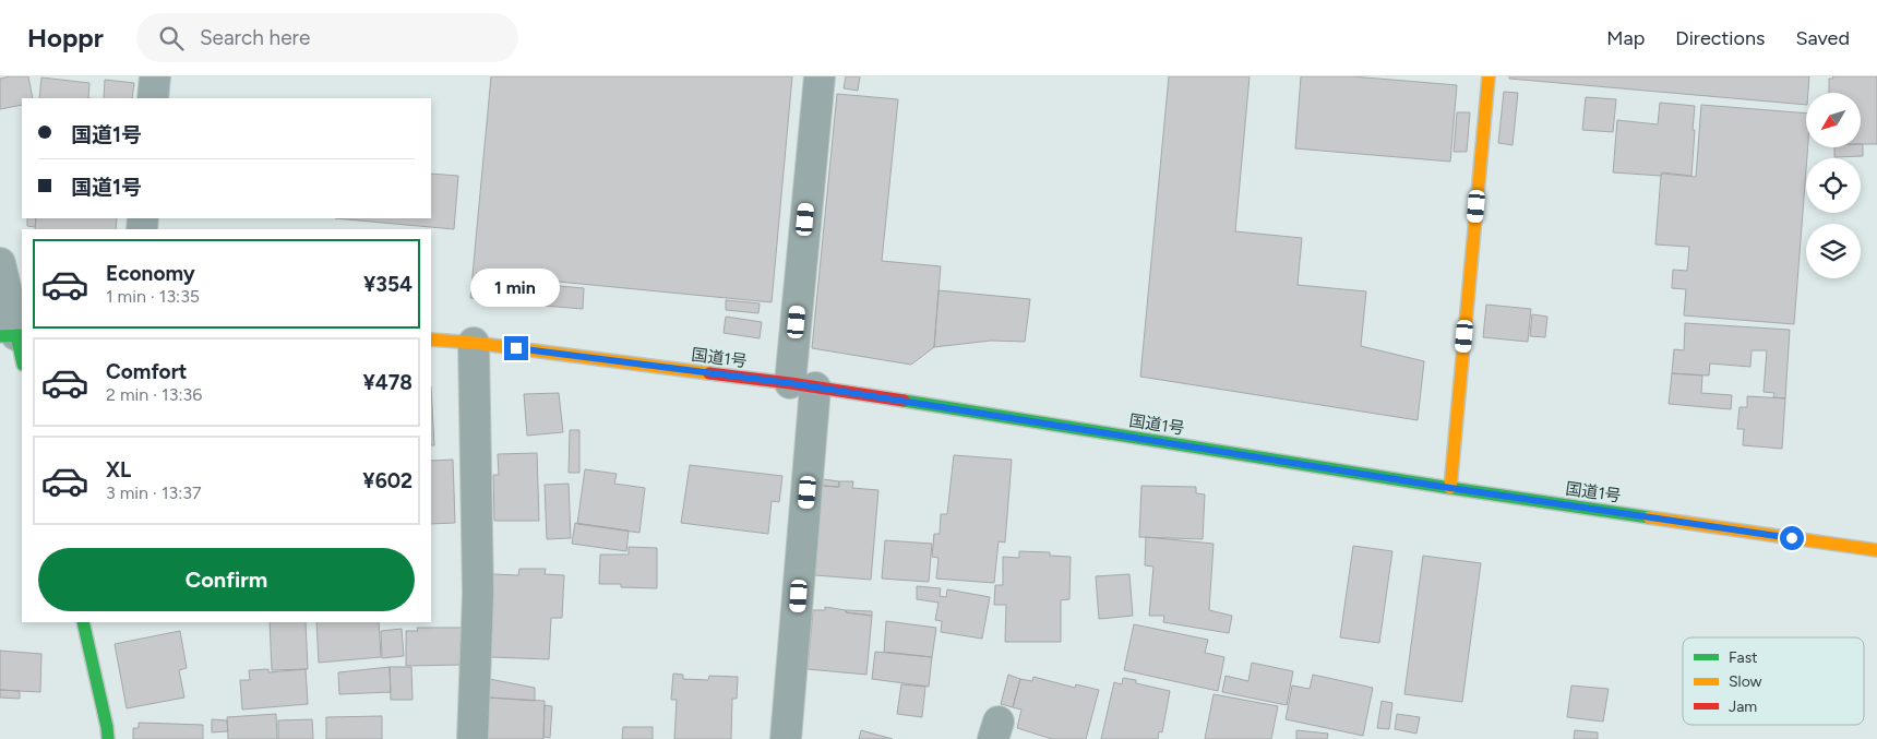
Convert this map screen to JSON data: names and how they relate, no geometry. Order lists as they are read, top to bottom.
{
  "streets": {
    "main road": ["国道1号"]
  },
  "legend": ["Fast", "Slow", "Jam"],
  "north": "bottom left",
  "page": {
    "header": "Hoppr",
    "search": "Search here",
    "nav": ["Map", "Directions", "Saved"],
    "banner": ["国道1号", "国道1号"],
    "list": [
      {
        "name": "Economy",
        "note": "1 min · 13:35",
        "value": "¥354"
      },
      {
        "name": "Comfort",
        "note": "2 min · 13:36",
        "value": "¥478"
      },
      {
        "name": "XL",
        "note": "3 min · 13:37",
        "value": "¥602"
      }
    ],
    "bubble": "1 min",
    "buttons": "Confirm"
  }
}
